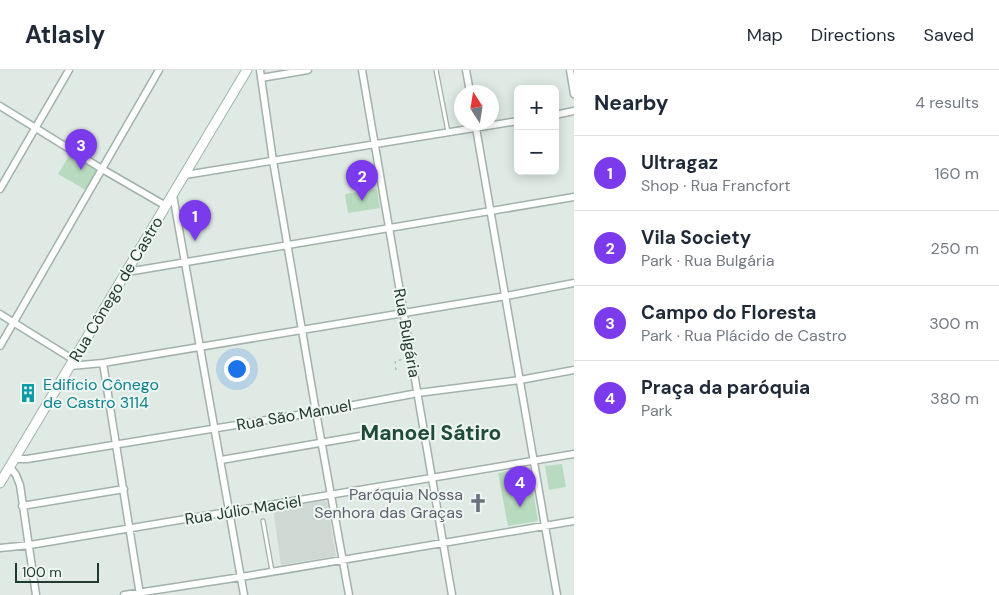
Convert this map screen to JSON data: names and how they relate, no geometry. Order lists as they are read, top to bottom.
{
  "streets": {
    "main road": ["Rua Cônego de Castro"],
    "street": ["Rua Bulgária", "Rua São Manuel", "Rua Júlio Maciel"]
  },
  "crossings": [
    ["Rua Cônego de Castro", "Rua São Manuel"],
    ["Rua Bulgária", "Rua São Manuel"],
    ["Rua Bulgária", "Rua Júlio Maciel"]
  ],
  "districts": ["Manoel Sátiro"],
  "places": {
    "building": ["Edifício Cônego de Castro 3114"],
    "church": ["Paróquia Nossa Senhora das Graças"]
  },
  "scale_bar": "100 m",
  "north": "top",
  "page": {
    "header": "Atlasly",
    "nav": ["Map", "Directions", "Saved"],
    "heading": ["Nearby", "4 results"],
    "map_buttons": ["+", "−"],
    "pins": [
      "3",
      "2",
      "1",
      "4"
    ],
    "list": [
      {
        "mark": "1",
        "name": "Ultragaz",
        "note": "Shop · Rua Francfort",
        "value": "160 m"
      },
      {
        "mark": "2",
        "name": "Vila Society",
        "note": "Park · Rua Bulgária",
        "value": "250 m"
      },
      {
        "mark": "3",
        "name": "Campo do Floresta",
        "note": "Park · Rua Plácido de Castro",
        "value": "300 m"
      },
      {
        "mark": "4",
        "name": "Praça da paróquia",
        "note": "Park",
        "value": "380 m"
      }
    ],
    "scale": "100 m"
  }
}
